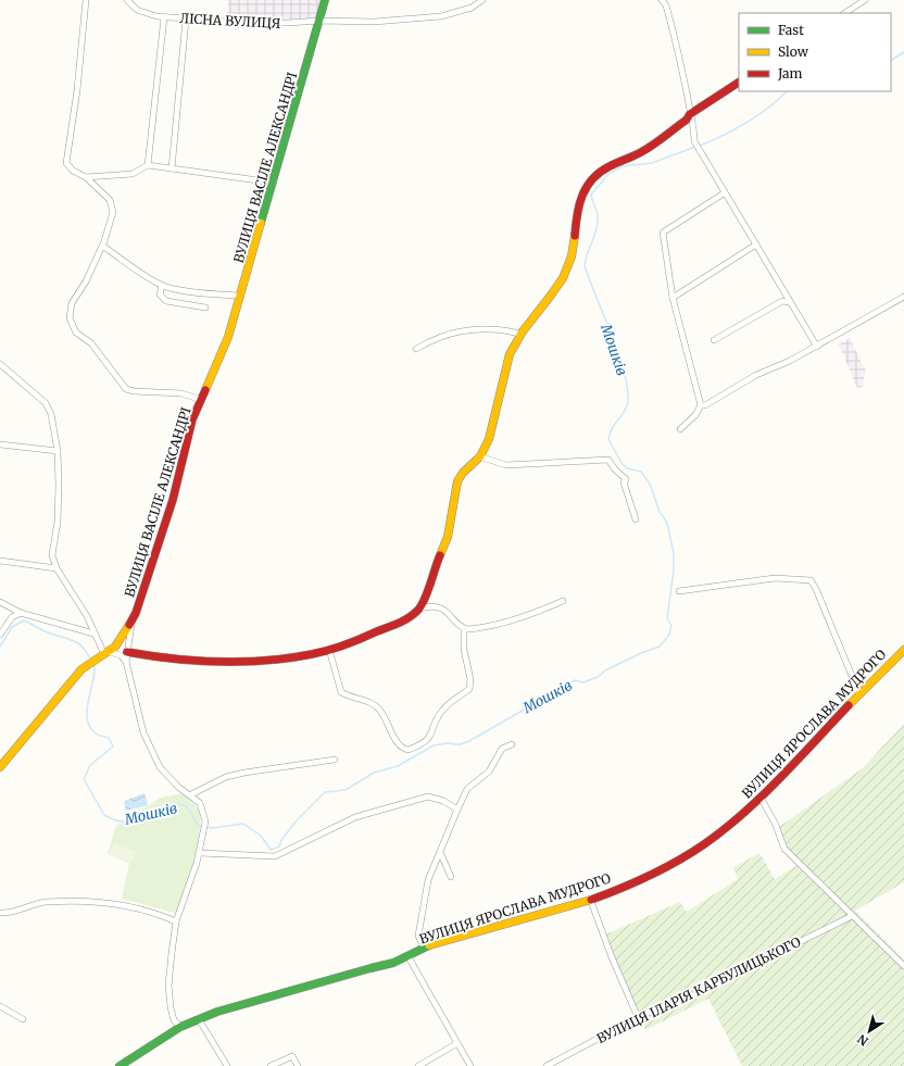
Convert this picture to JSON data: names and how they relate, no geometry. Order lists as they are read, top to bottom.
{
  "streets": {
    "main road": ["ВУЛИЦЯ ВАСІЛЕ АЛЕКСАНДРІ", "ВУЛИЦЯ ЯРОСЛАВА МУДРОГО"],
    "street": ["ЛІСНА ВУЛИЦЯ", "ВУЛИЦЯ ІЛАРІЯ КАРБУЛИЦЬКОГО"]
  },
  "crossings": [
    ["ЛІСНА ВУЛИЦЯ", "ВУЛИЦЯ ВАСІЛЕ АЛЕКСАНДРІ"]
  ],
  "water": ["Мошків"],
  "legend": ["Fast", "Slow", "Jam"],
  "north": "bottom left"
}
